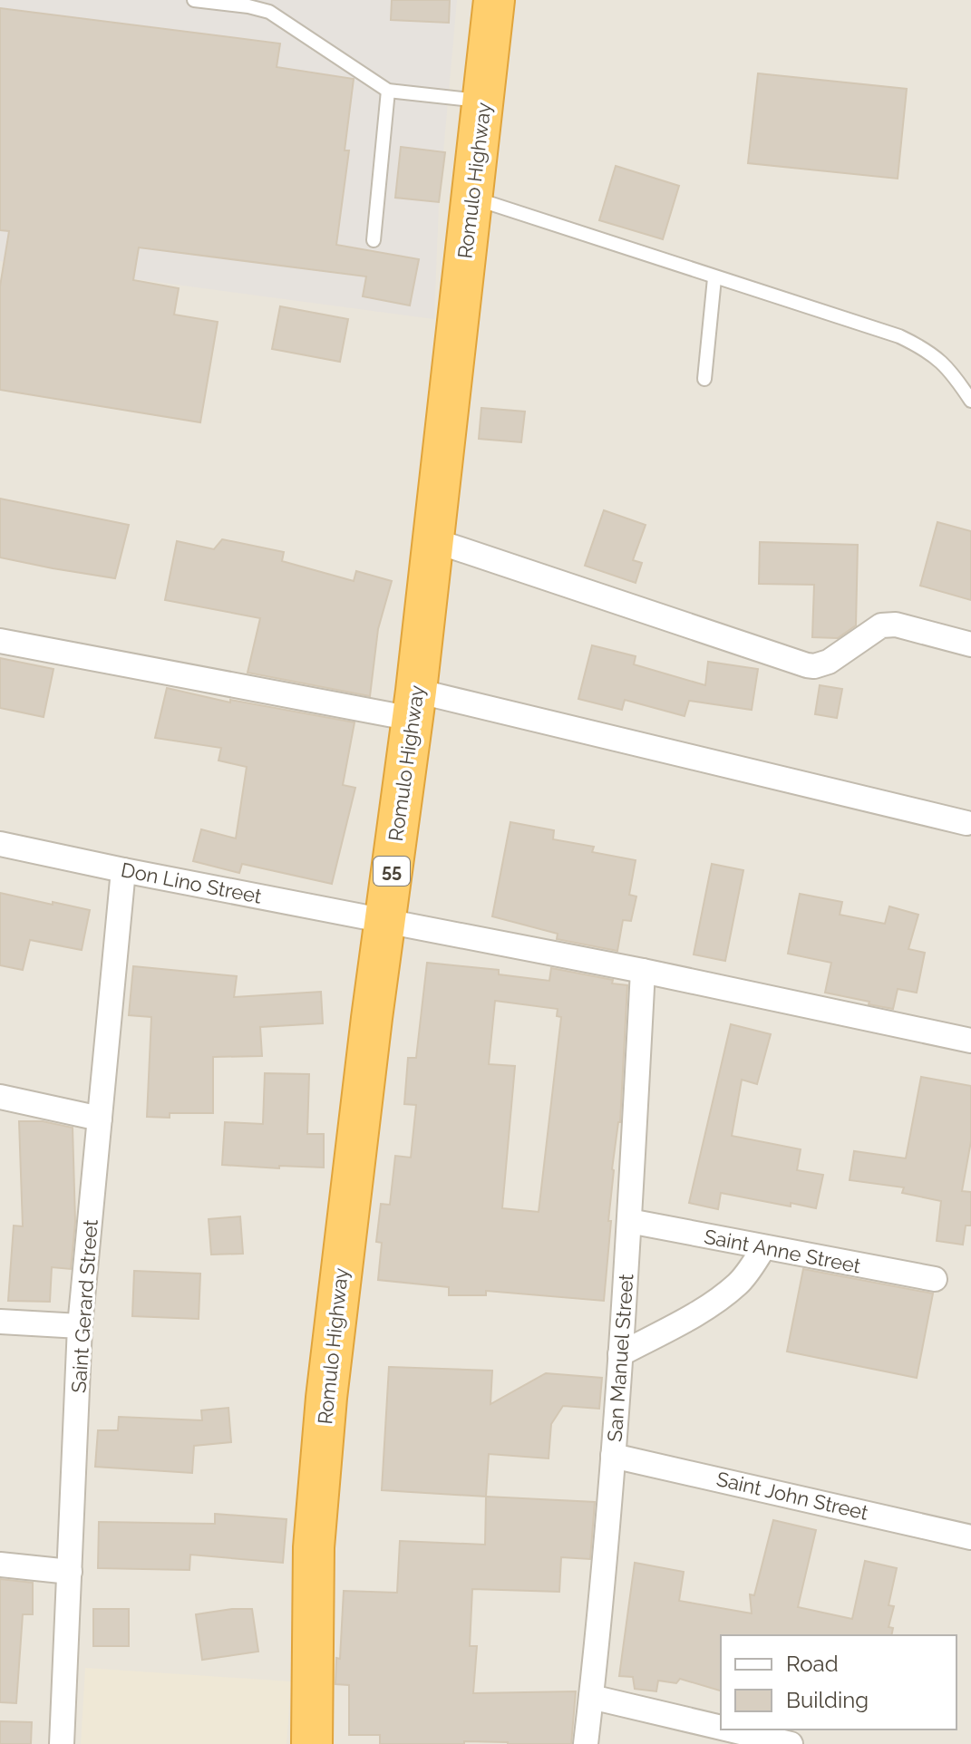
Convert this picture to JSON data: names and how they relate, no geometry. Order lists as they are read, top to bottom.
{
  "streets": {
    "highway": ["Romulo Highway", "55"],
    "street": [
      "Don Lino Street",
      "Saint Anne Street",
      "Saint Gerard Street",
      "San Manuel Street",
      "Saint John Street"
    ]
  },
  "crossings": [
    ["Romulo Highway", "Don Lino Street"],
    ["Don Lino Street", "Saint Gerard Street"],
    ["Don Lino Street", "San Manuel Street"],
    ["Saint Anne Street", "San Manuel Street"],
    ["San Manuel Street", "Saint John Street"]
  ],
  "legend": ["Road", "Building"]
}
